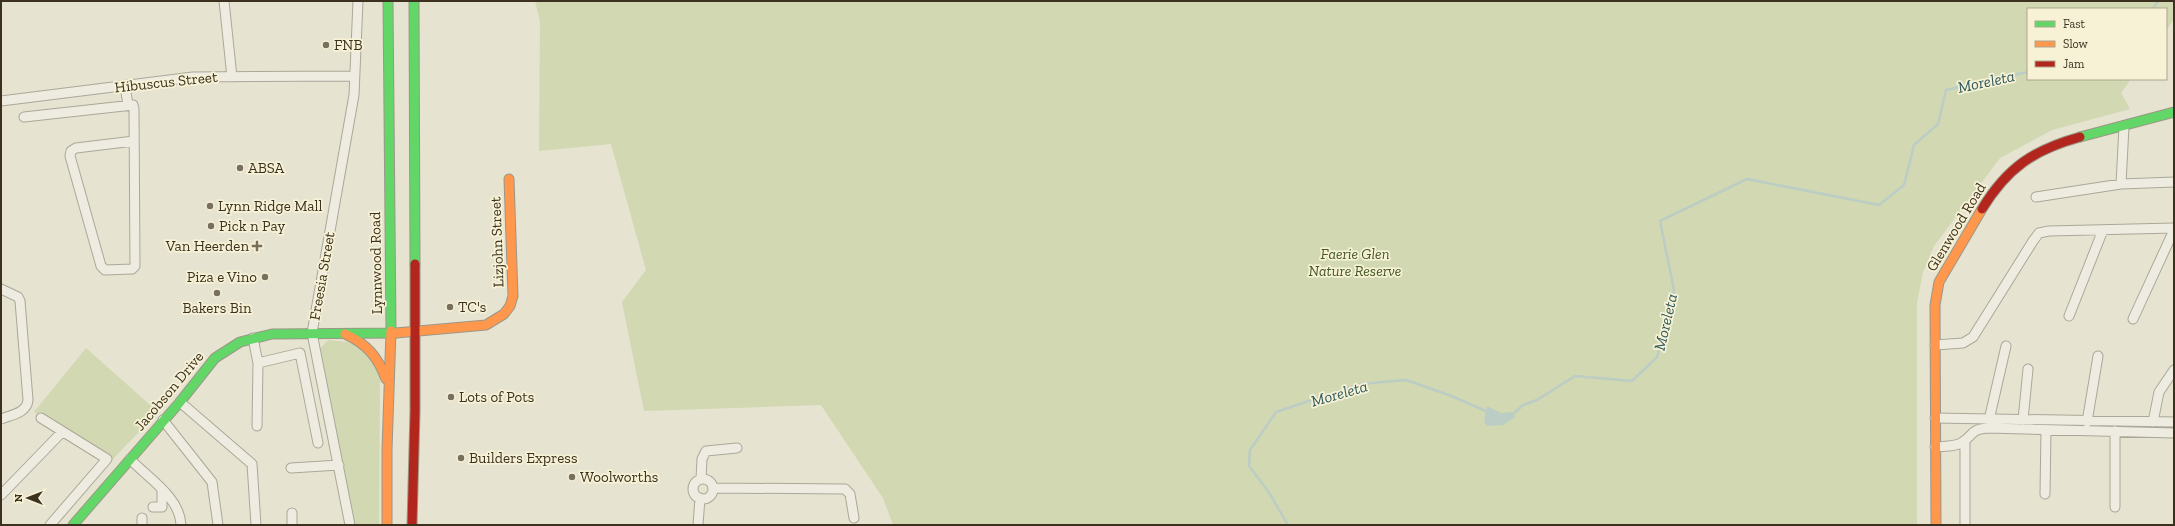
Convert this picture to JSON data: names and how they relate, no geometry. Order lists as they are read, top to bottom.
{
  "streets": {
    "street": [
      "Hibuscus Street",
      "Glenwood Road",
      "Lizjohn Street",
      "Lynnwood Road",
      "Freesia Street",
      "Jacobson Drive"
    ]
  },
  "crossings": [
    ["Hibuscus Street", "Freesia Street"],
    ["Lizjohn Street", "Jacobson Drive"],
    ["Lynnwood Road", "Jacobson Drive"],
    ["Freesia Street", "Jacobson Drive"]
  ],
  "water": ["Moreleta"],
  "parks": ["Faerie Glen Nature Reserve"],
  "places": {
    "other": [
      "FNB",
      "ABSA",
      "Lynn Ridge Mall",
      "Pick n Pay",
      "Piza e Vino",
      "Bakers Bin",
      "TC's",
      "Lots of Pots",
      "Builders Express",
      "Woolworths"
    ],
    "health": ["Van Heerden"]
  },
  "legend": ["Fast", "Slow", "Jam"],
  "north": "left"
}
